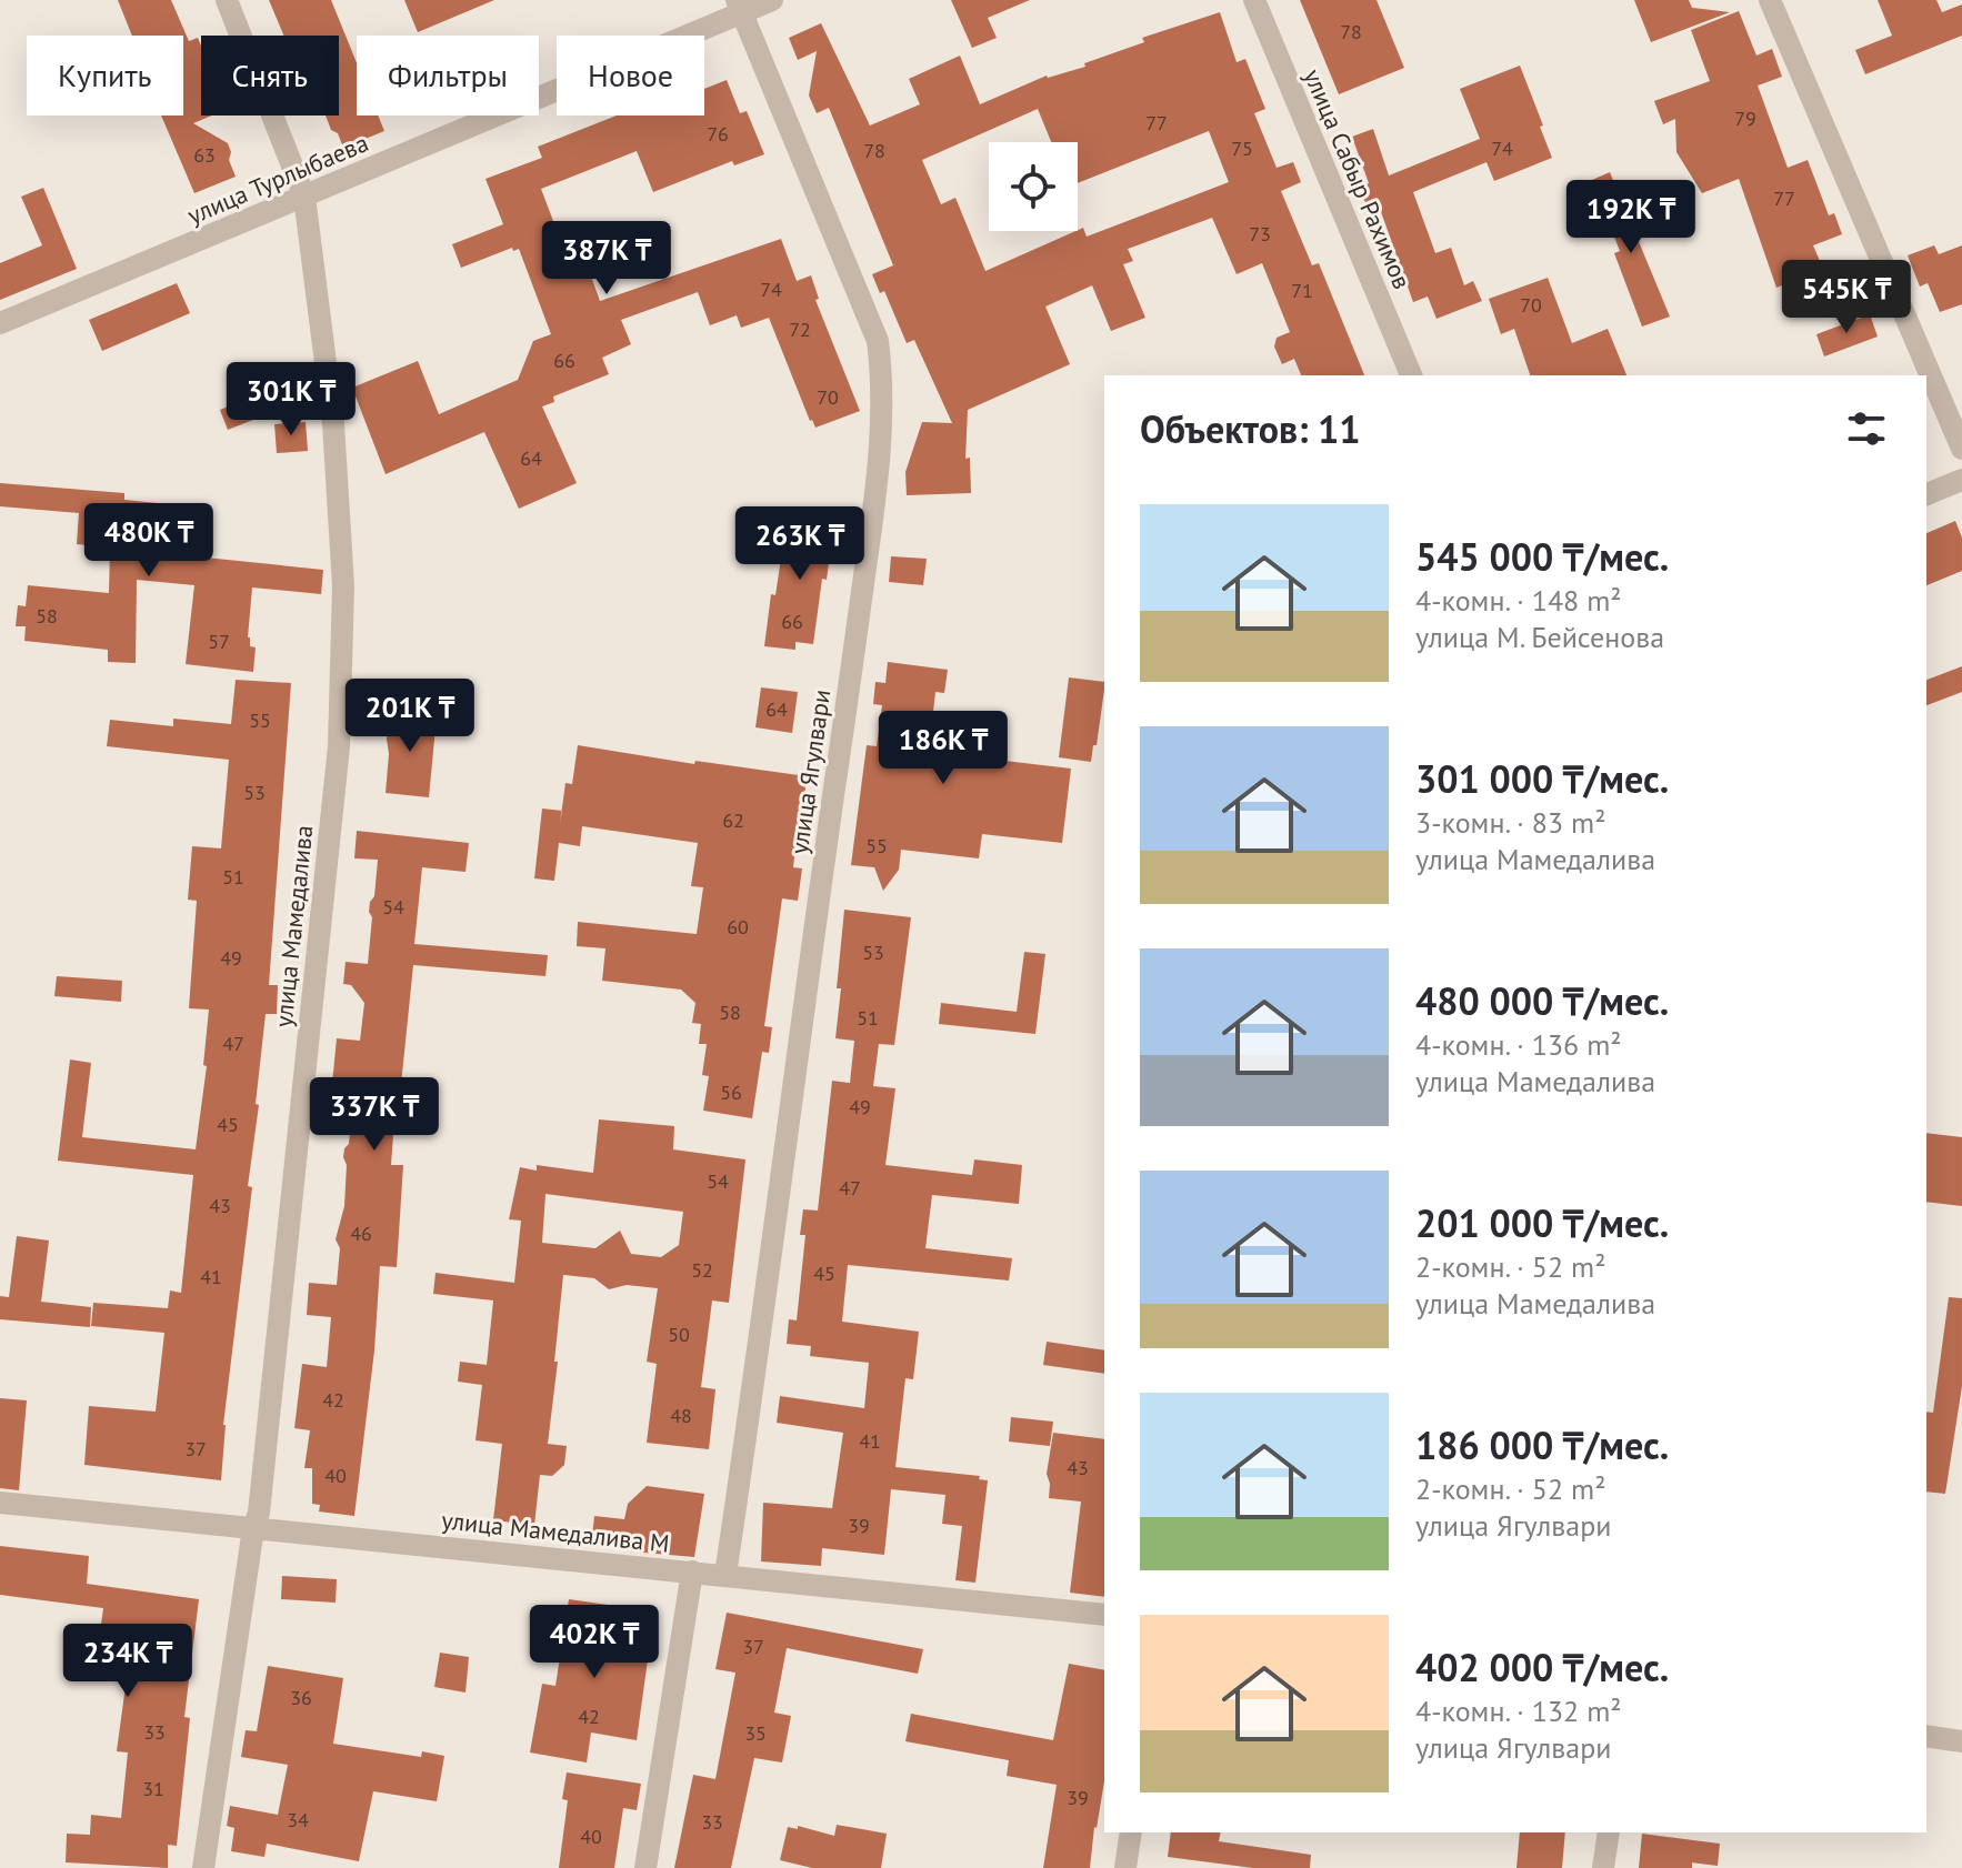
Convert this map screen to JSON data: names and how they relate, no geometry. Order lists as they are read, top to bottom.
{
  "streets": {
    "street": [
      "улица Турлыбаева",
      "улица Сабыр Рахимов",
      "улица Ягулвари",
      "улица Мамедалива",
      "улица Мамедалива М"
    ]
  },
  "crossings": [
    ["улица Турлыбаева", "улица Ягулвари"],
    ["улица Турлыбаева", "улица Мамедалива"],
    ["улица Ягулвари", "улица Мамедалива М"],
    ["улица Мамедалива", "улица Мамедалива М"]
  ],
  "house_numbers": [
    "78",
    "79",
    "77",
    "76",
    "75",
    "74",
    "78",
    "63",
    "77",
    "73",
    "74",
    "71",
    "70",
    "72",
    "66",
    "70",
    "64",
    "58",
    "66",
    "57",
    "64",
    "55",
    "53",
    "62",
    "55",
    "51",
    "54",
    "60",
    "53",
    "49",
    "58",
    "51",
    "47",
    "56",
    "49",
    "45",
    "54",
    "47",
    "43",
    "46",
    "52",
    "45",
    "41",
    "50",
    "42",
    "48",
    "41",
    "37",
    "43",
    "40",
    "39",
    "37",
    "36",
    "42",
    "33",
    "35",
    "31",
    "39",
    "34",
    "33",
    "40"
  ],
  "page": {
    "chip": [
      "Купить",
      "Снять",
      "Фильтры",
      "Новое"
    ],
    "price": [
      "192K ₸",
      "387K ₸",
      "545K ₸",
      "301K ₸",
      "480K ₸",
      "263K ₸",
      "201K ₸",
      "186K ₸",
      "337K ₸",
      "402K ₸",
      "234K ₸"
    ],
    "heading": "Объектов: 11",
    "list": [
      {
        "name": "545 000 ₸/мес.",
        "note": "4-комн. · 148 m² · улица М. Бейсенова"
      },
      {
        "name": "301 000 ₸/мес.",
        "note": "3-комн. · 83 m² · улица Мамедалива"
      },
      {
        "name": "480 000 ₸/мес.",
        "note": "4-комн. · 136 m² · улица Мамедалива"
      },
      {
        "name": "201 000 ₸/мес.",
        "note": "2-комн. · 52 m² · улица Мамедалива"
      },
      {
        "name": "186 000 ₸/мес.",
        "note": "2-комн. · 52 m² · улица Ягулвари"
      },
      {
        "name": "402 000 ₸/мес.",
        "note": "4-комн. · 132 m² · улица Ягулвари"
      }
    ]
  }
}
